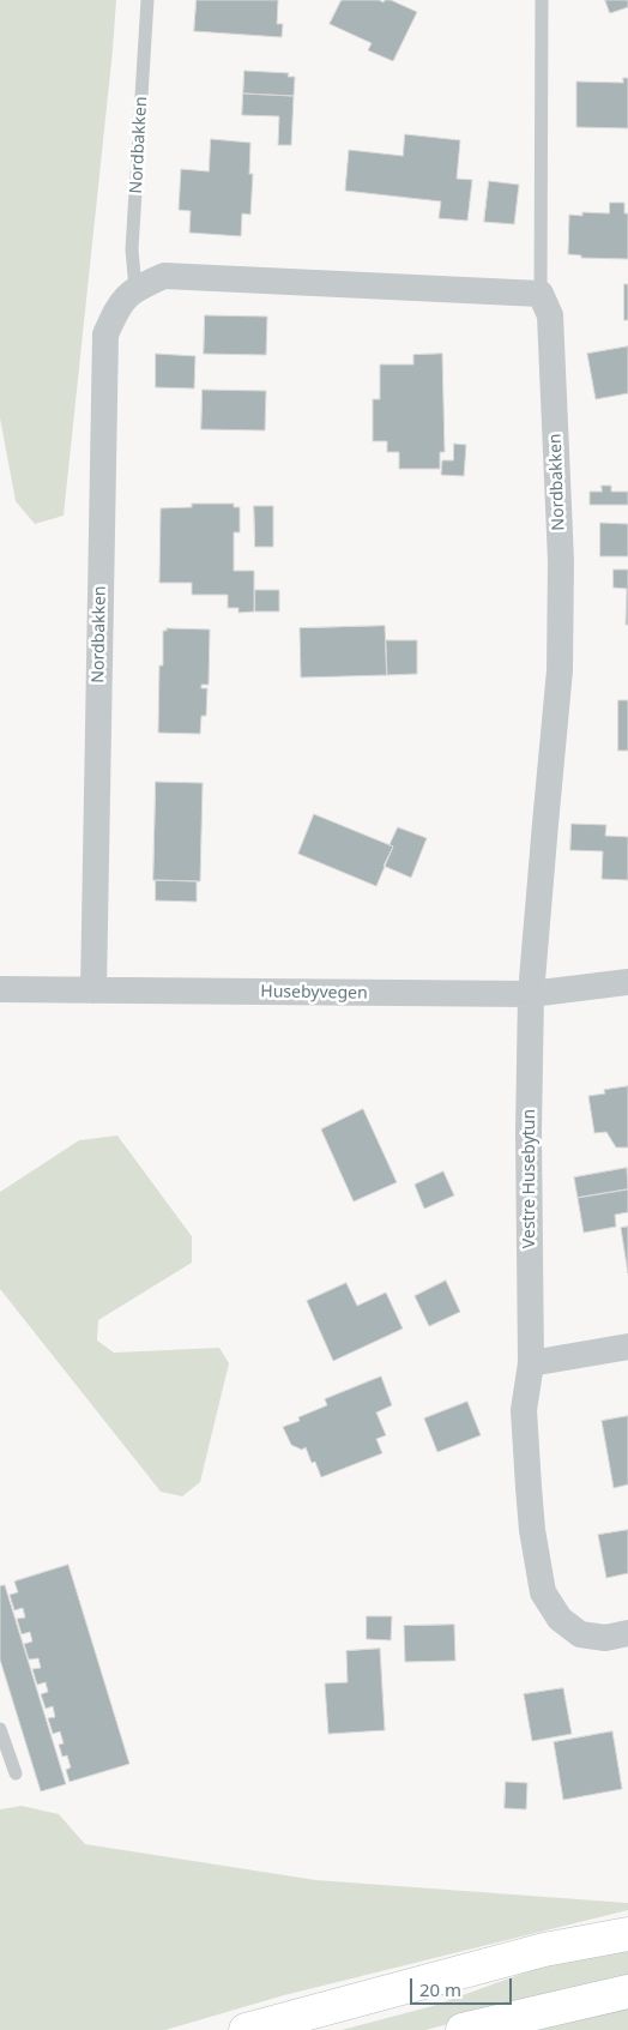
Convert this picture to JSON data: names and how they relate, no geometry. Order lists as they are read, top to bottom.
{
  "streets": {
    "street": ["Nordbakken", "Husebyvegen", "Vestre Husebytun"]
  },
  "crossings": [
    ["Nordbakken", "Husebyvegen"],
    ["Nordbakken", "Vestre Husebytun"],
    ["Husebyvegen", "Vestre Husebytun"]
  ],
  "scale_bar": "20 m"
}
